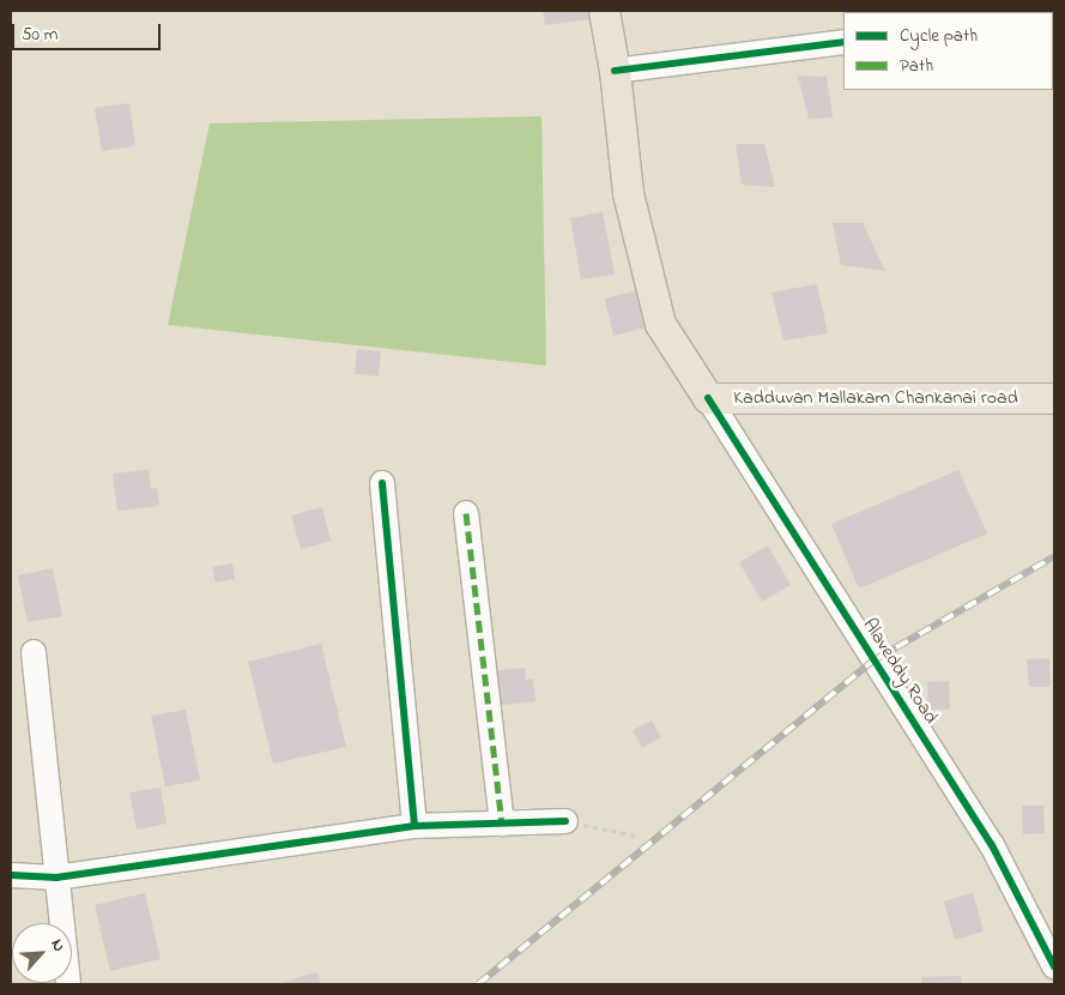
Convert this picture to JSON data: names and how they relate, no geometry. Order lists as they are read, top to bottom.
{
  "streets": {
    "main road": ["Kadduvan Mallakam Chankanai road"],
    "street": ["Alaveddy Road"]
  },
  "crossings": [
    ["Kadduvan Mallakam Chankanai road", "Alaveddy Road"]
  ],
  "legend": ["Cycle path", "Path"],
  "scale_bar": "50 m",
  "north": "top right"
}
